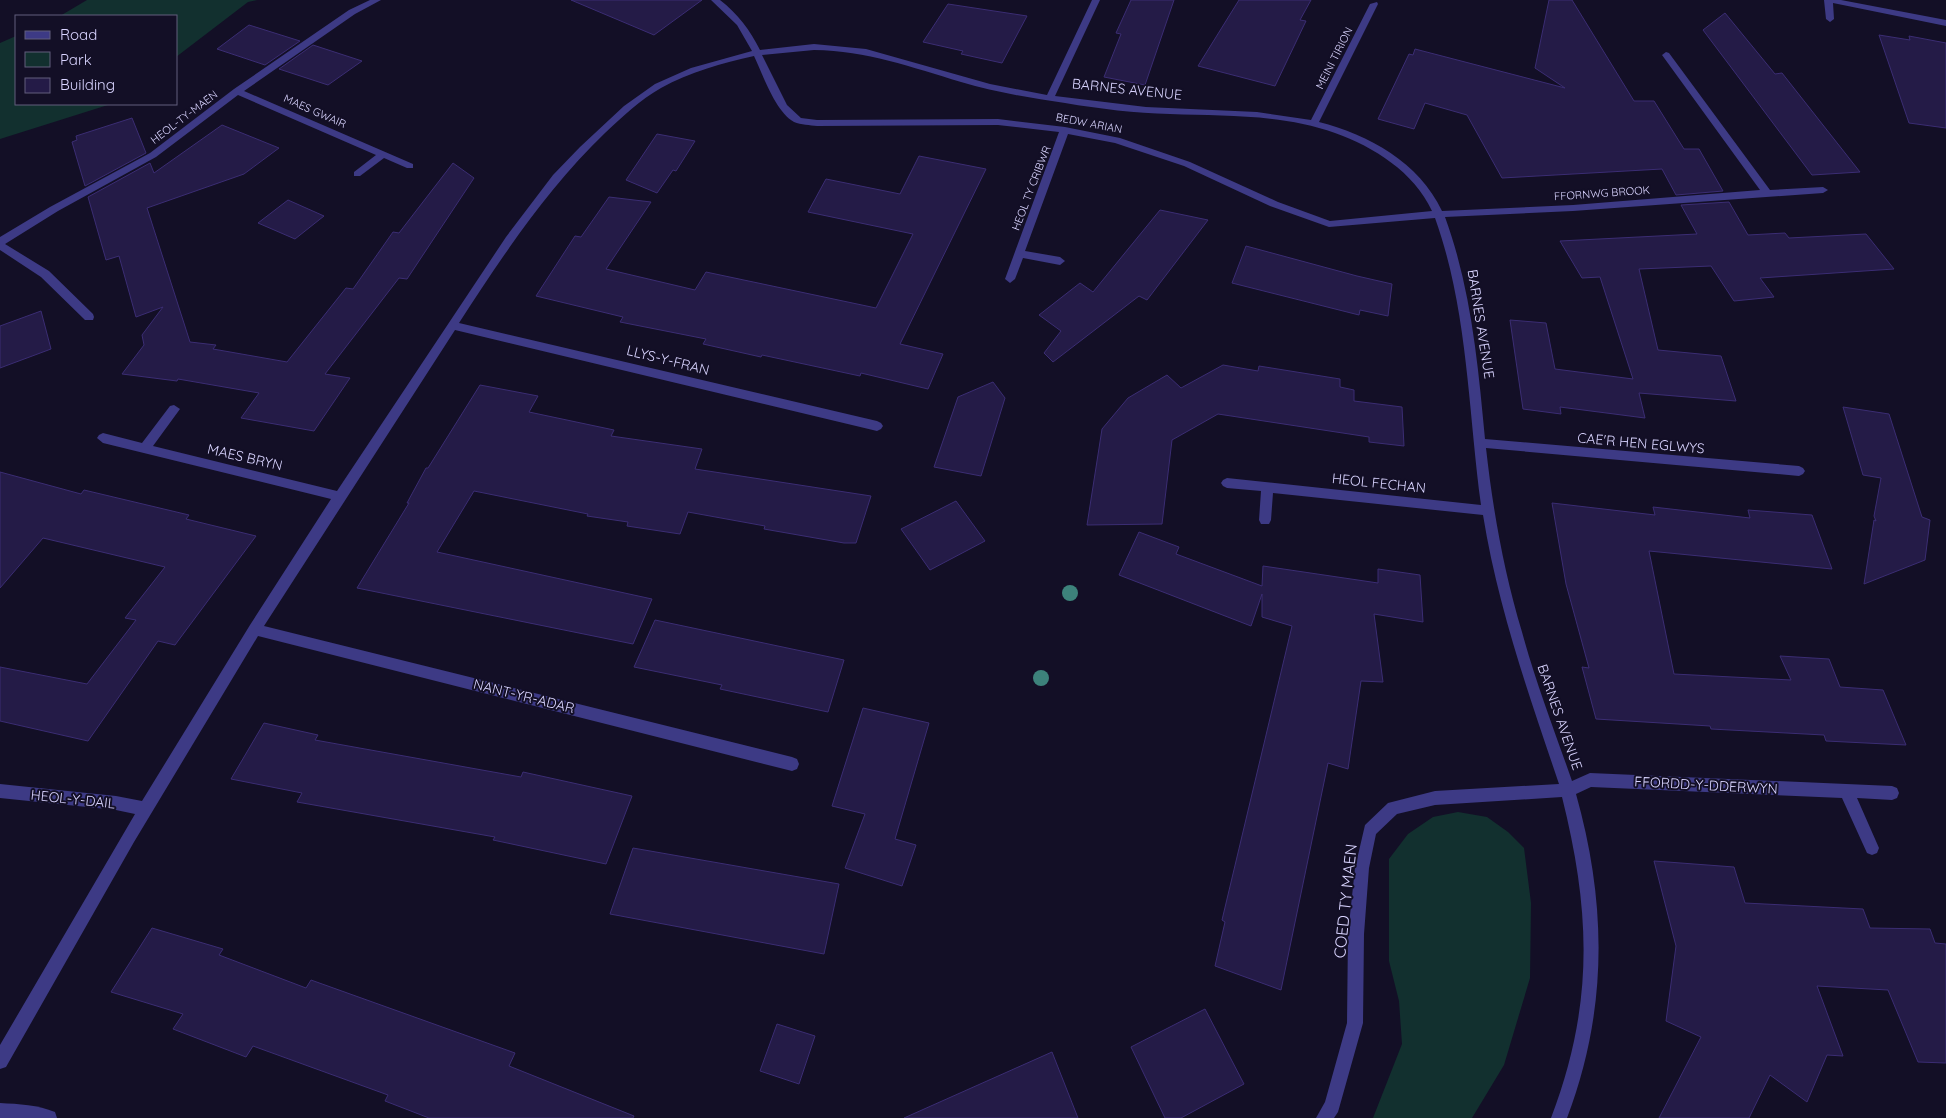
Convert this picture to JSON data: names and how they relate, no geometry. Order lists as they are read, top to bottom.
{
  "streets": {
    "street": [
      "MEINI TIRION",
      "BARNES AVENUE",
      "MAES GWAIR",
      "HEOL-TY-MAEN",
      "BEDW ARIAN",
      "HEOL TY CRIBWR",
      "FFORNWG BROOK",
      "LLYS-Y-FRAN",
      "CAE'R HEN EGLWYS",
      "MAES BRYN",
      "HEOL FECHAN",
      "NANT-YR-ADAR",
      "FFORDD-Y-DDERWYN",
      "HEOL-Y-DAIL",
      "COED TY MAEN"
    ]
  },
  "crossings": [
    ["MEINI TIRION", "BARNES AVENUE"],
    ["BARNES AVENUE", "BEDW ARIAN"],
    ["BARNES AVENUE", "FFORNWG BROOK"],
    ["BARNES AVENUE", "LLYS-Y-FRAN"],
    ["BARNES AVENUE", "CAE'R HEN EGLWYS"],
    ["BARNES AVENUE", "MAES BRYN"],
    ["BARNES AVENUE", "HEOL FECHAN"],
    ["BARNES AVENUE", "NANT-YR-ADAR"],
    ["BARNES AVENUE", "FFORDD-Y-DDERWYN"],
    ["BARNES AVENUE", "HEOL-Y-DAIL"],
    ["BARNES AVENUE", "COED TY MAEN"],
    ["MAES GWAIR", "HEOL-TY-MAEN"],
    ["BEDW ARIAN", "HEOL TY CRIBWR"],
    ["BEDW ARIAN", "FFORNWG BROOK"],
    ["FFORDD-Y-DDERWYN", "COED TY MAEN"]
  ],
  "legend": ["Road", "Park", "Building"]
}
